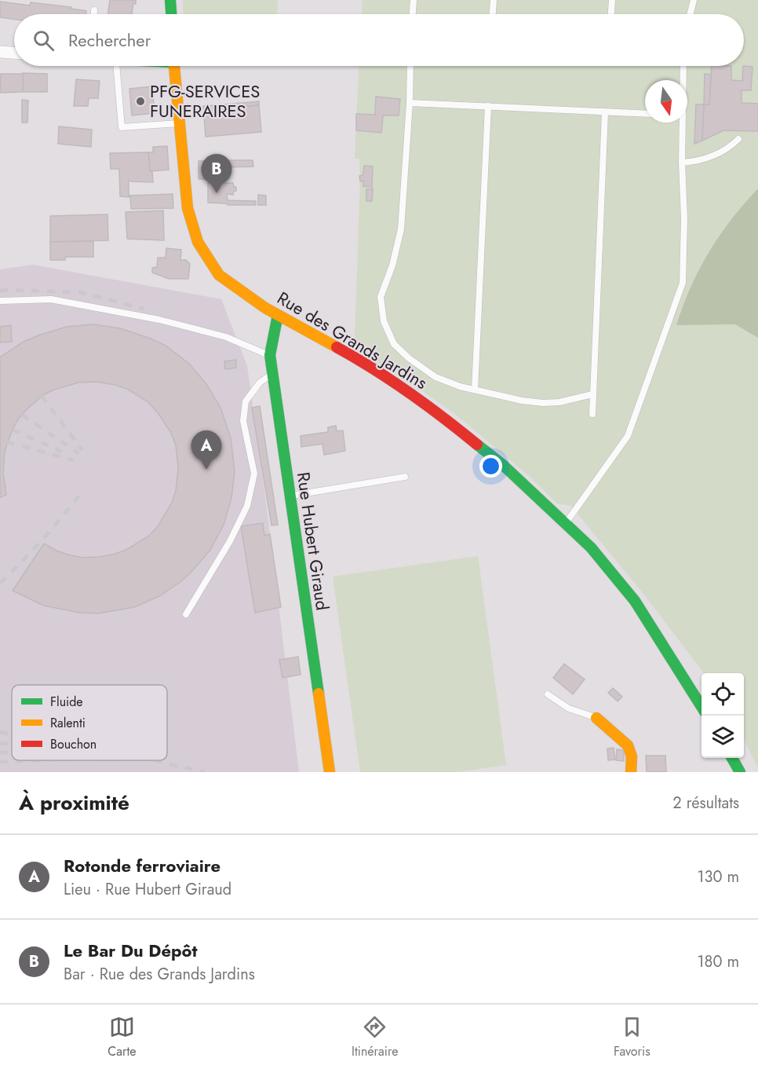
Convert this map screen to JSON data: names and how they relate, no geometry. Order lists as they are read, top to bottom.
{
  "streets": {
    "main road": ["Rue des Grands Jardins", "Rue Hubert Giraud"]
  },
  "crossings": [
    ["Rue des Grands Jardins", "Rue Hubert Giraud"]
  ],
  "places": ["PFG-SERVICES FUNERAIRES"],
  "legend": ["Fluide", "Ralenti", "Bouchon"],
  "north": "bottom",
  "page": {
    "search": "Rechercher",
    "pins": ["B", "A"],
    "heading": ["À proximité", "2 résultats"],
    "list": [
      {
        "mark": "A",
        "name": "Rotonde ferroviaire",
        "note": "Lieu · Rue Hubert Giraud",
        "value": "130 m"
      },
      {
        "mark": "B",
        "name": "Le Bar Du Dépôt",
        "note": "Bar · Rue des Grands Jardins",
        "value": "180 m"
      }
    ],
    "nav": ["Carte", "Itinéraire", "Favoris"]
  }
}
